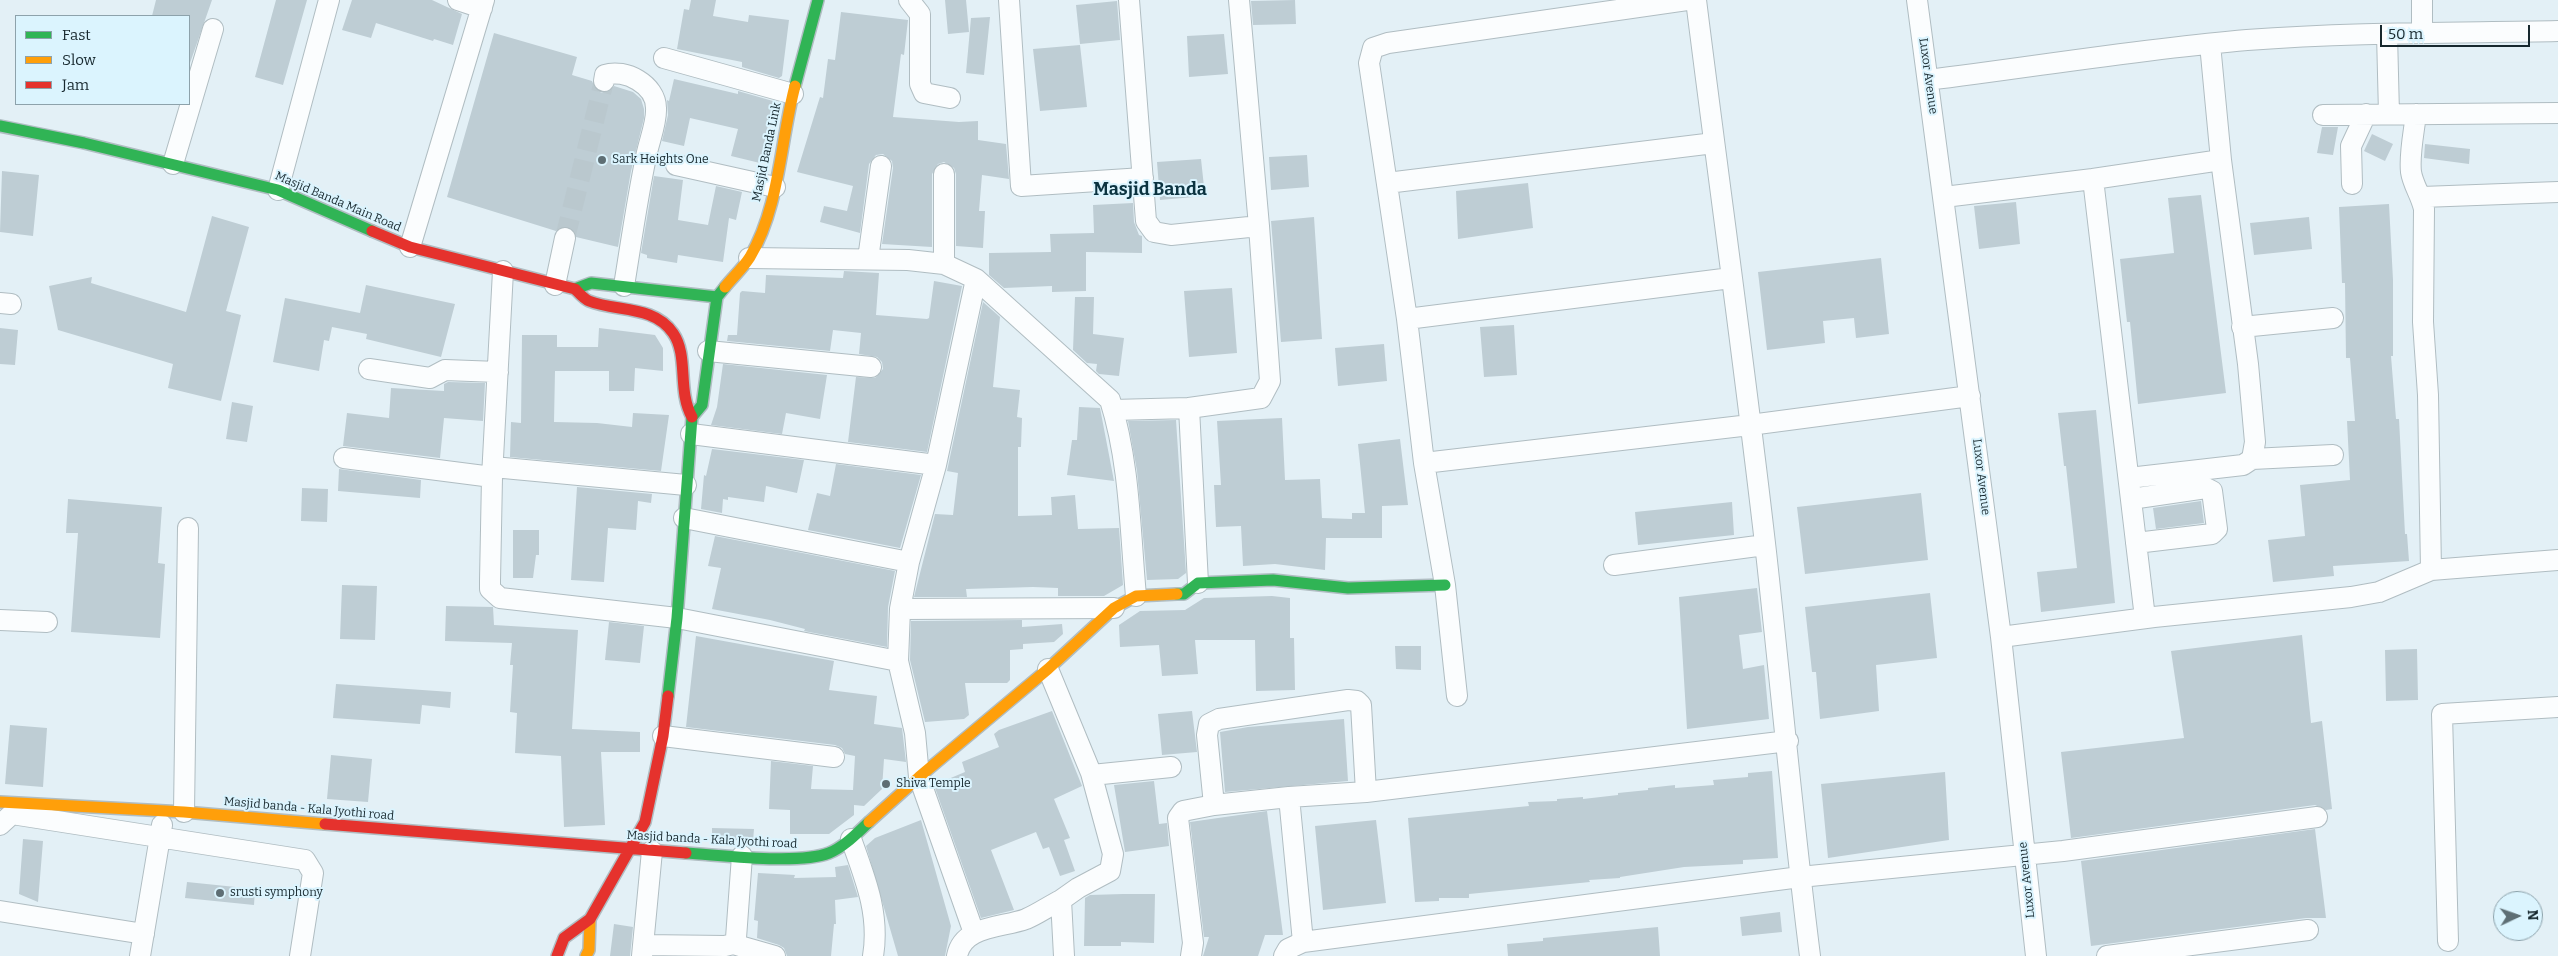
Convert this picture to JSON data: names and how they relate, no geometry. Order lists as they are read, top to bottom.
{
  "streets": {
    "main road": ["Masjid Banda Link", "Masjid Banda Main Road", "Masjid banda - Kala Jyothi road"],
    "street": ["Luxor Avenue"]
  },
  "crossings": [
    ["Masjid Banda Link", "Masjid Banda Main Road"]
  ],
  "districts": ["Masjid Banda"],
  "places": ["Sark Heights One", "Shiva Temple", "srusti symphony"],
  "legend": ["Fast", "Slow", "Jam"],
  "scale_bar": "50 m",
  "north": "right"
}
